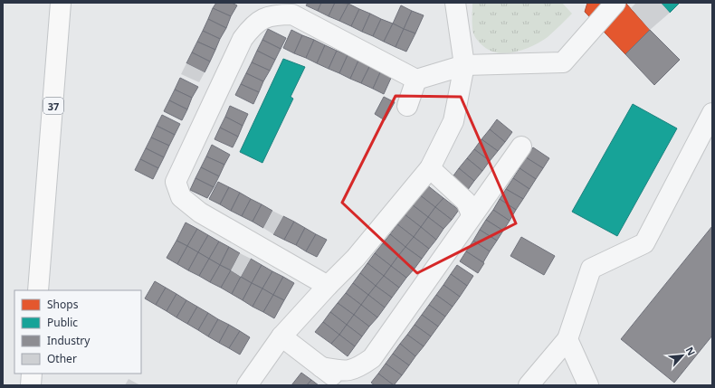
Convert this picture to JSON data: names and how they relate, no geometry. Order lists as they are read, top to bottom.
{
  "streets": {
    "main road": ["37"]
  },
  "legend": [
    "Shops",
    "Public",
    "Industry",
    "Other"
  ],
  "north": "top right"
}
